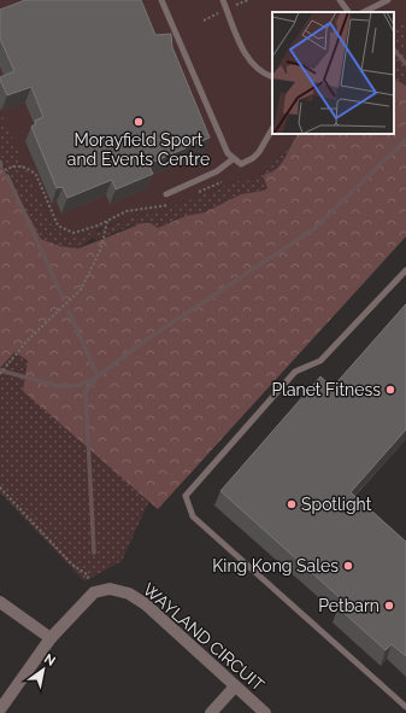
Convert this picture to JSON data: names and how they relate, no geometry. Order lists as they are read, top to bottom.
{
  "streets": {
    "street": ["WAYLAND CIRCUIT"]
  },
  "places": [
    "Morayfield Sport and Events Centre",
    "Planet Fitness",
    "Spotlight",
    "King Kong Sales",
    "Petbarn"
  ],
  "north": "top right"
}
